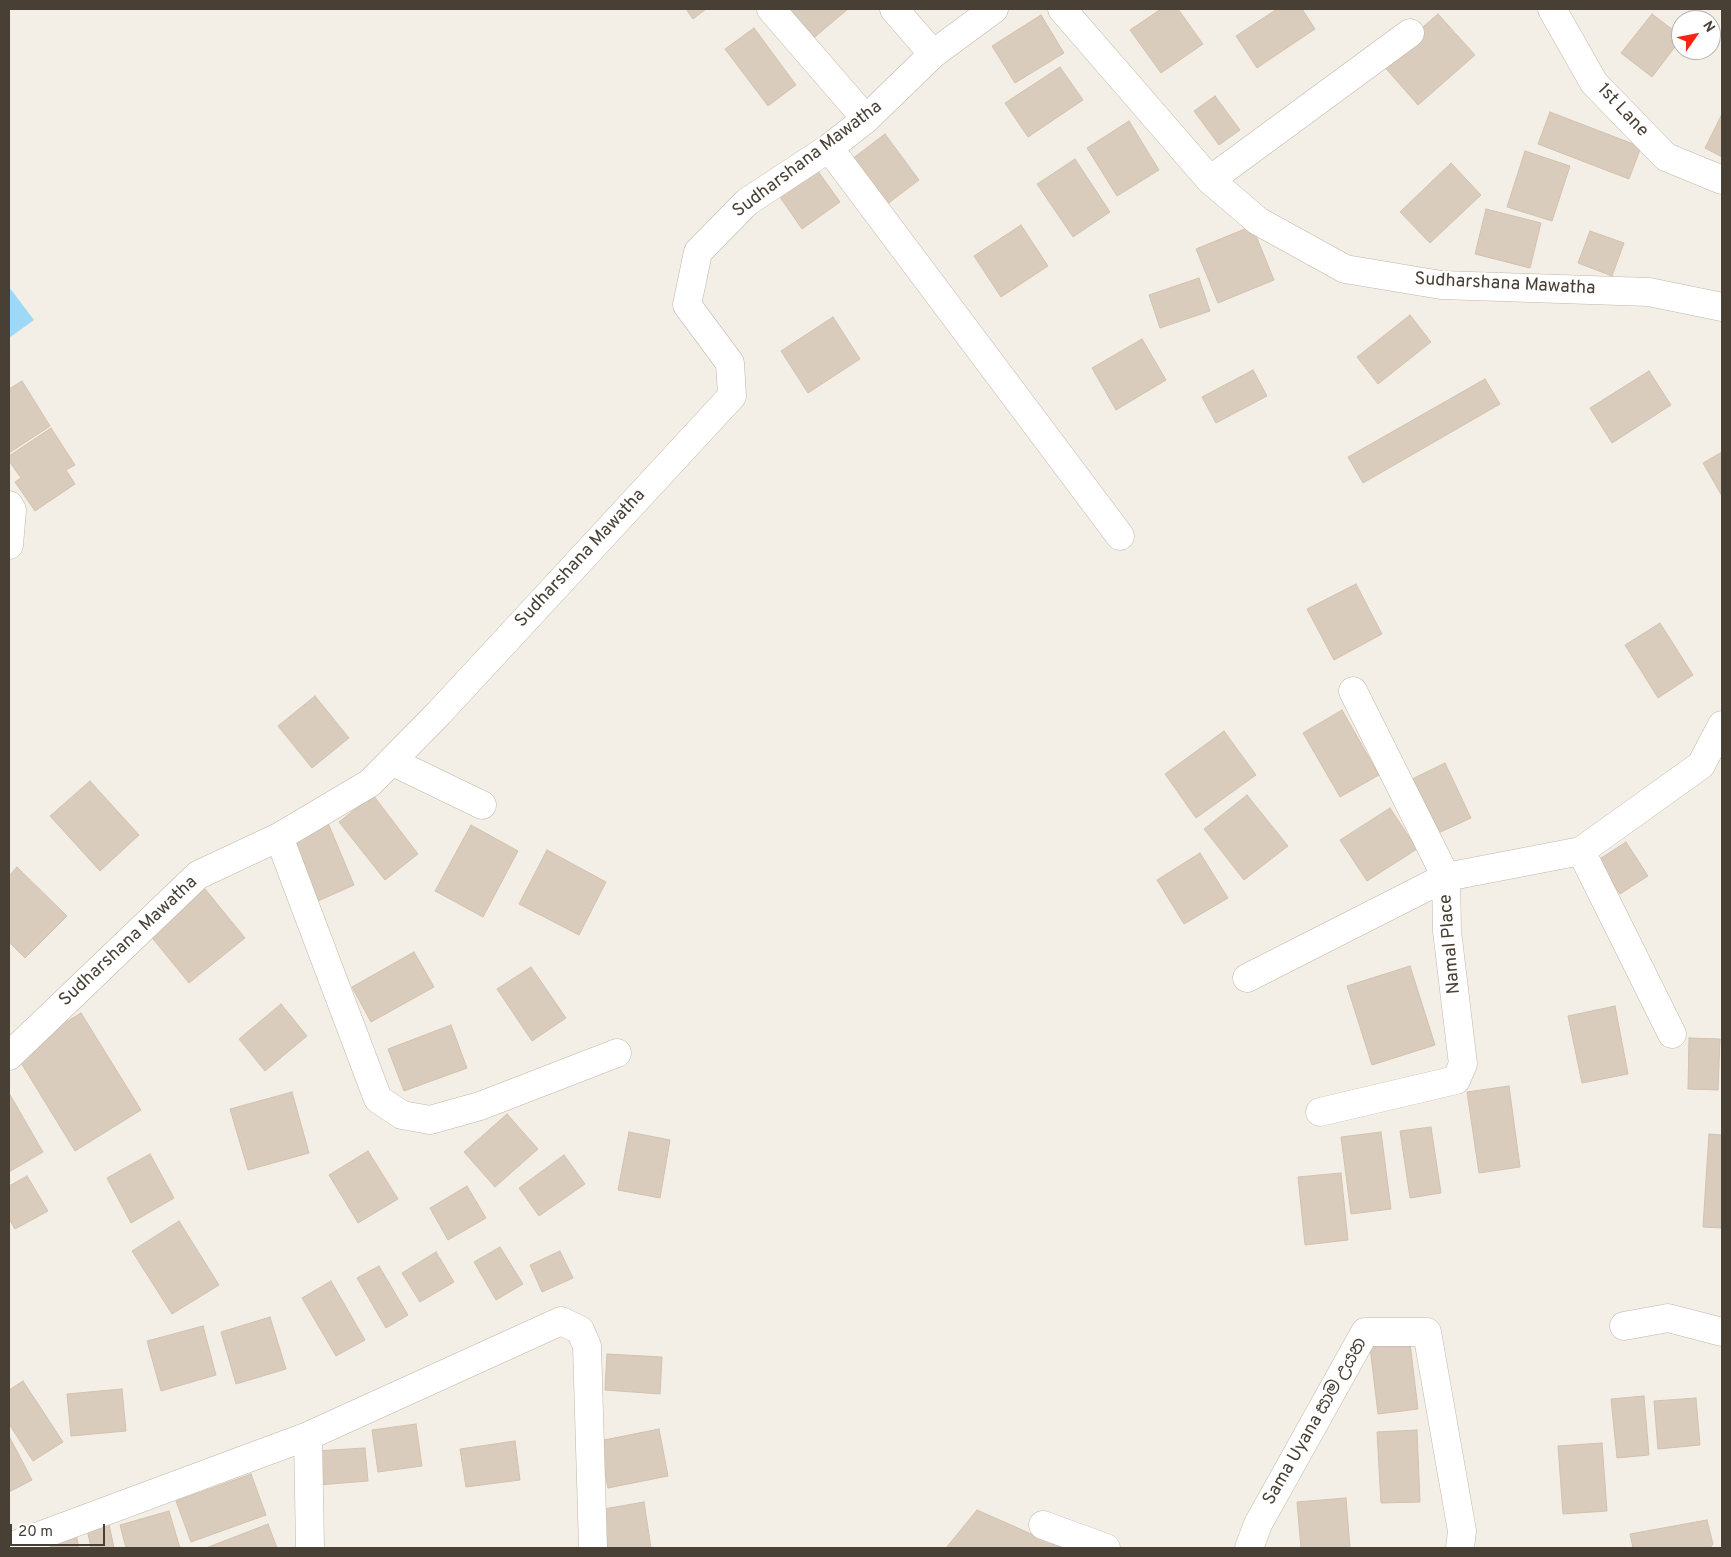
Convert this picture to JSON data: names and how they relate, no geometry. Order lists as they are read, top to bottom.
{
  "streets": {
    "street": [
      "1st Lane",
      "Sudharshana Mawatha",
      "Namal Place",
      "Sama Uyana සාම උයන"
    ]
  },
  "scale_bar": "20 m",
  "north": "top right"
}
